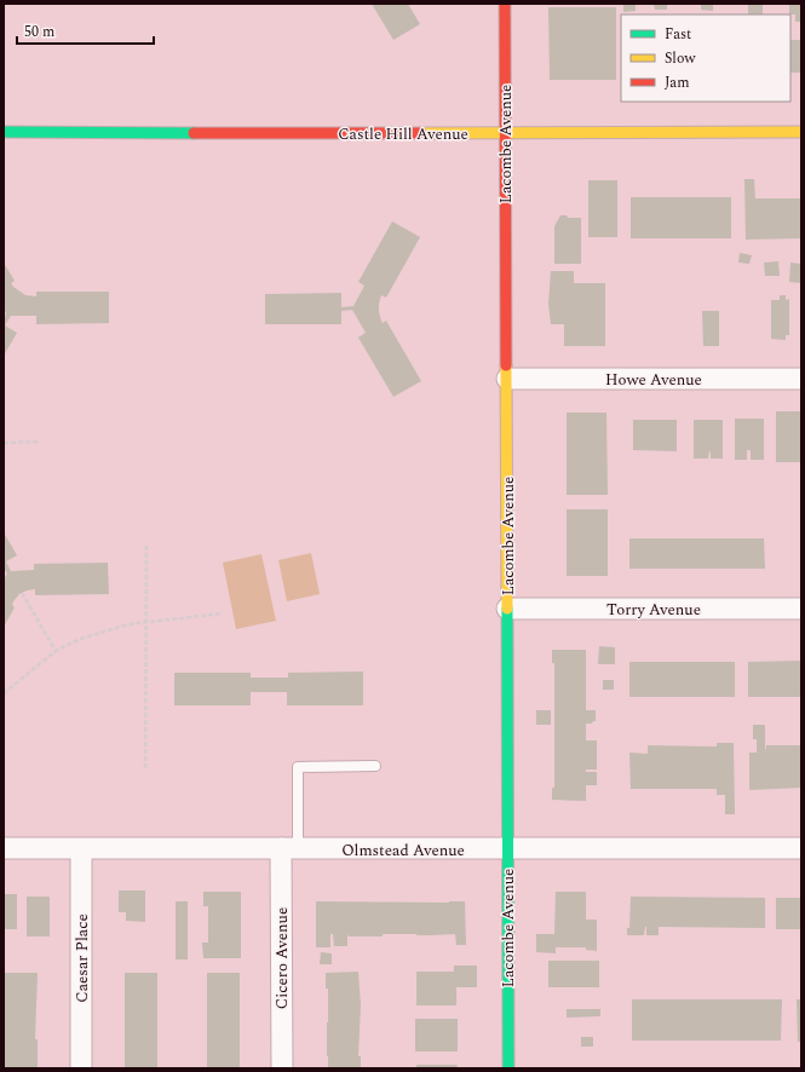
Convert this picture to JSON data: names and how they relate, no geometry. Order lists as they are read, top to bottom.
{
  "streets": {
    "main road": ["Castle Hill Avenue", "Lacombe Avenue"],
    "street": [
      "Howe Avenue",
      "Torry Avenue",
      "Olmstead Avenue",
      "Caesar Place",
      "Cicero Avenue"
    ]
  },
  "crossings": [
    ["Castle Hill Avenue", "Lacombe Avenue"],
    ["Lacombe Avenue", "Howe Avenue"],
    ["Lacombe Avenue", "Torry Avenue"],
    ["Lacombe Avenue", "Olmstead Avenue"],
    ["Olmstead Avenue", "Caesar Place"],
    ["Olmstead Avenue", "Cicero Avenue"]
  ],
  "legend": ["Fast", "Slow", "Jam"],
  "scale_bar": "50 m"
}
